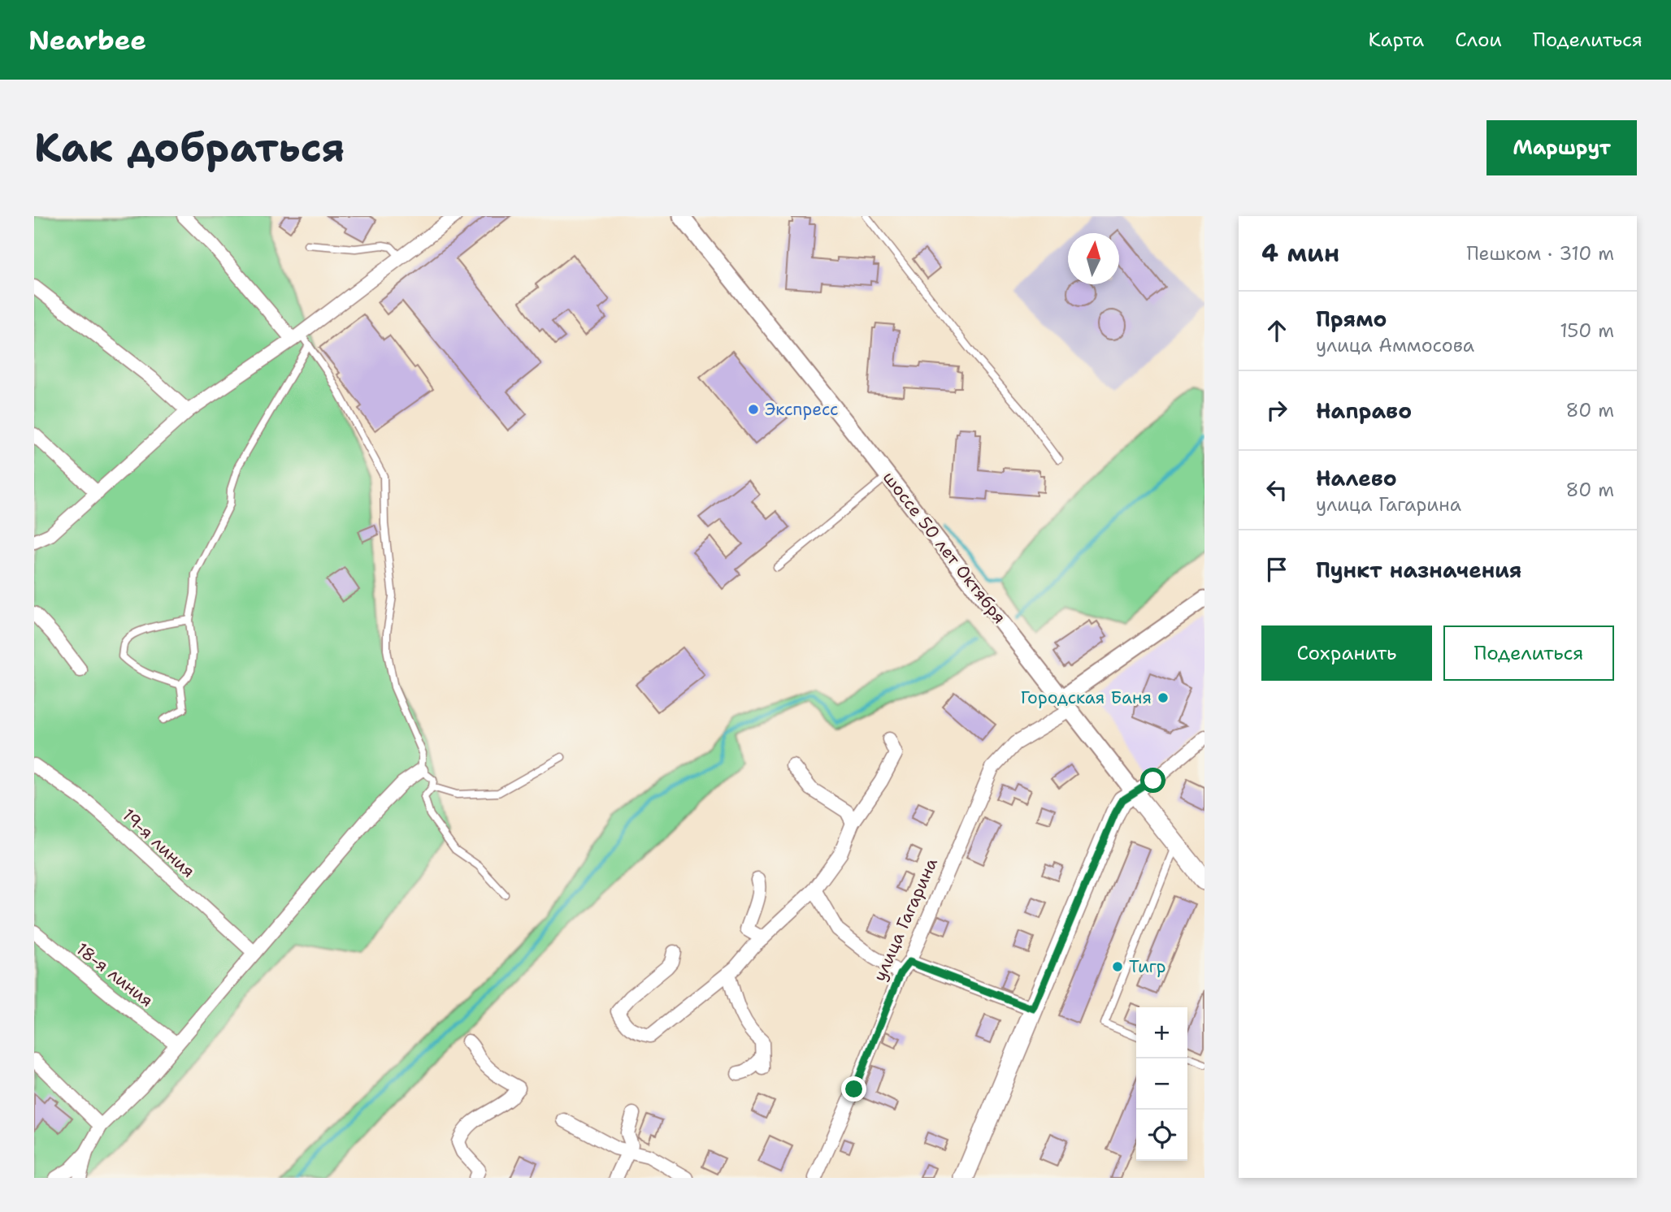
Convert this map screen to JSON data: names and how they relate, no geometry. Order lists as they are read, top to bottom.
{
  "streets": {
    "main road": ["шоссе 50 лет Октября"],
    "street": ["19-я линия", "улица Гагарина", "18-я линия"]
  },
  "crossings": [
    ["шоссе 50 лет Октября", "улица Гагарина"]
  ],
  "places": ["Экспресс", "Городская Баня", "Тигр"],
  "north": "top",
  "page": {
    "header": "Nearbee",
    "nav": ["Карта", "Слои", "Поделиться"],
    "buttons": [
      "Маршрут",
      ["Сохранить", "Поделиться"]
    ],
    "title": "Как добраться",
    "heading": ["4 мин", "Пешком · 310 m"],
    "list": [
      ["Прямо", "улица Аммосова", "150 m"],
      ["Направо", "80 m"],
      ["Налево", "улица Гагарина", "80 m"],
      "Пункт назначения"
    ],
    "map_buttons": ["+", "−"]
  }
}
